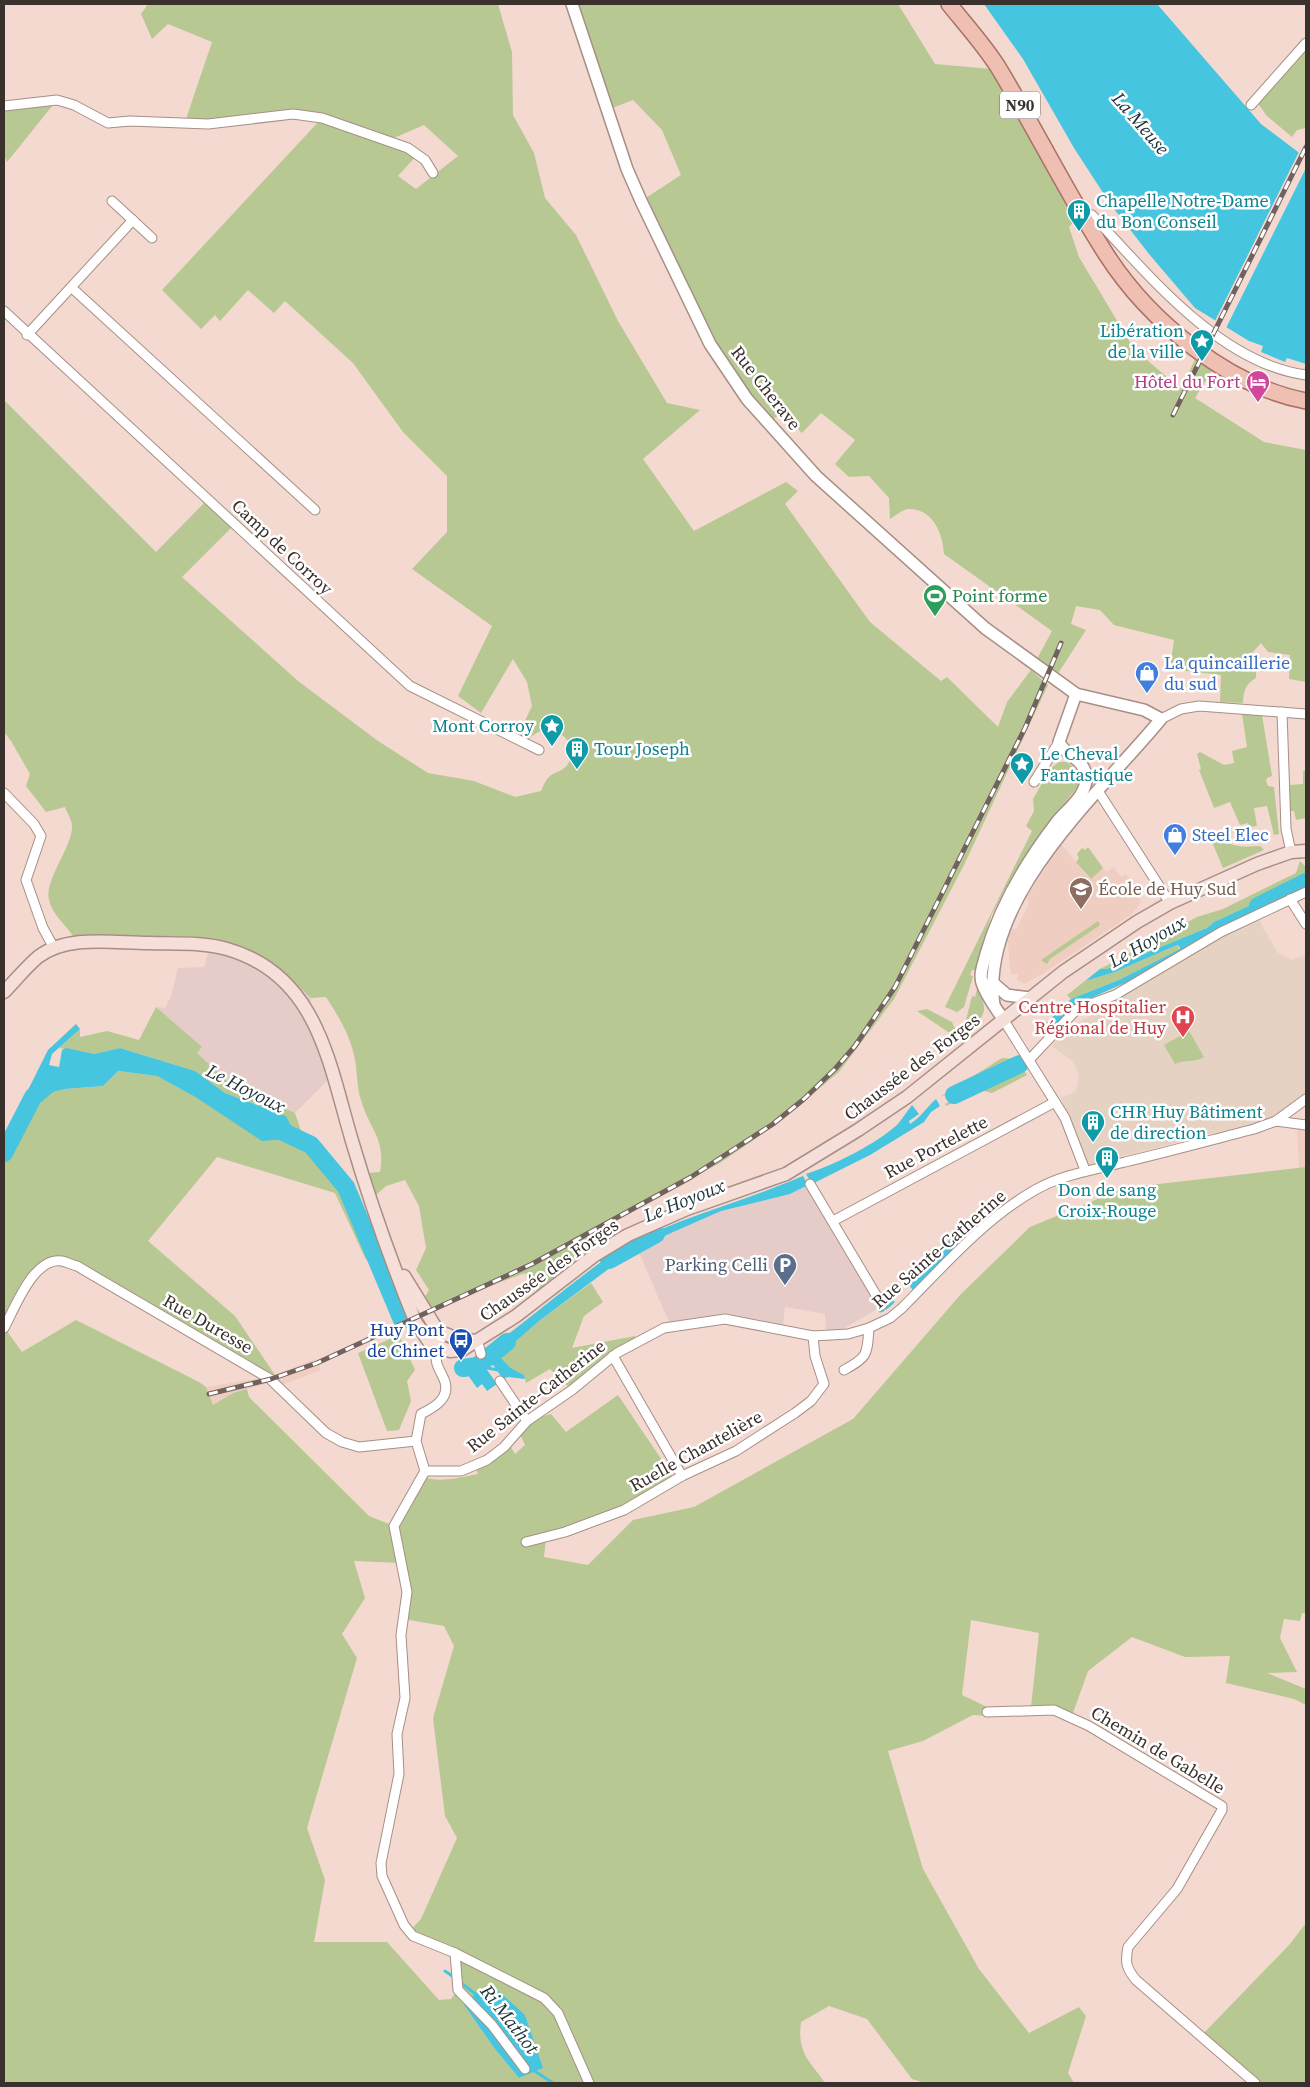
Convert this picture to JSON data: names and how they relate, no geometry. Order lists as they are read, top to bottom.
{
  "streets": {
    "main road": ["N90", "Chaussée des Forges"],
    "street": [
      "Rue Cherave",
      "Camp de Corroy",
      "Rue Portelette",
      "Rue Sainte-Catherine",
      "Rue Duresse",
      "Ruelle Chantelière",
      "Chemin de Gabelle"
    ]
  },
  "crossings": [
    ["Rue Sainte-Catherine", "Ruelle Chantelière"]
  ],
  "water": ["La Meuse", "Le Hoyoux", "Ri Mathot"],
  "places": {
    "building": [
      "Chapelle Notre-Dame du Bon Conseil",
      "Tour Joseph",
      "CHR Huy Bâtiment de direction",
      "Don de sang Croix-Rouge"
    ],
    "place": ["Libération de la ville", "Mont Corroy", "Le Cheval Fantastique"],
    "hotel": ["Hôtel du Fort"],
    "sports": ["Point forme"],
    "shop": ["La quincaillerie du sud", "Steel Elec"],
    "school or university": ["École de Huy Sud"],
    "hospital": ["Centre Hospitalier Régional de Huy"],
    "parking": ["Parking Celli"],
    "bus stop": ["Huy Pont de Chinet"]
  }
}
